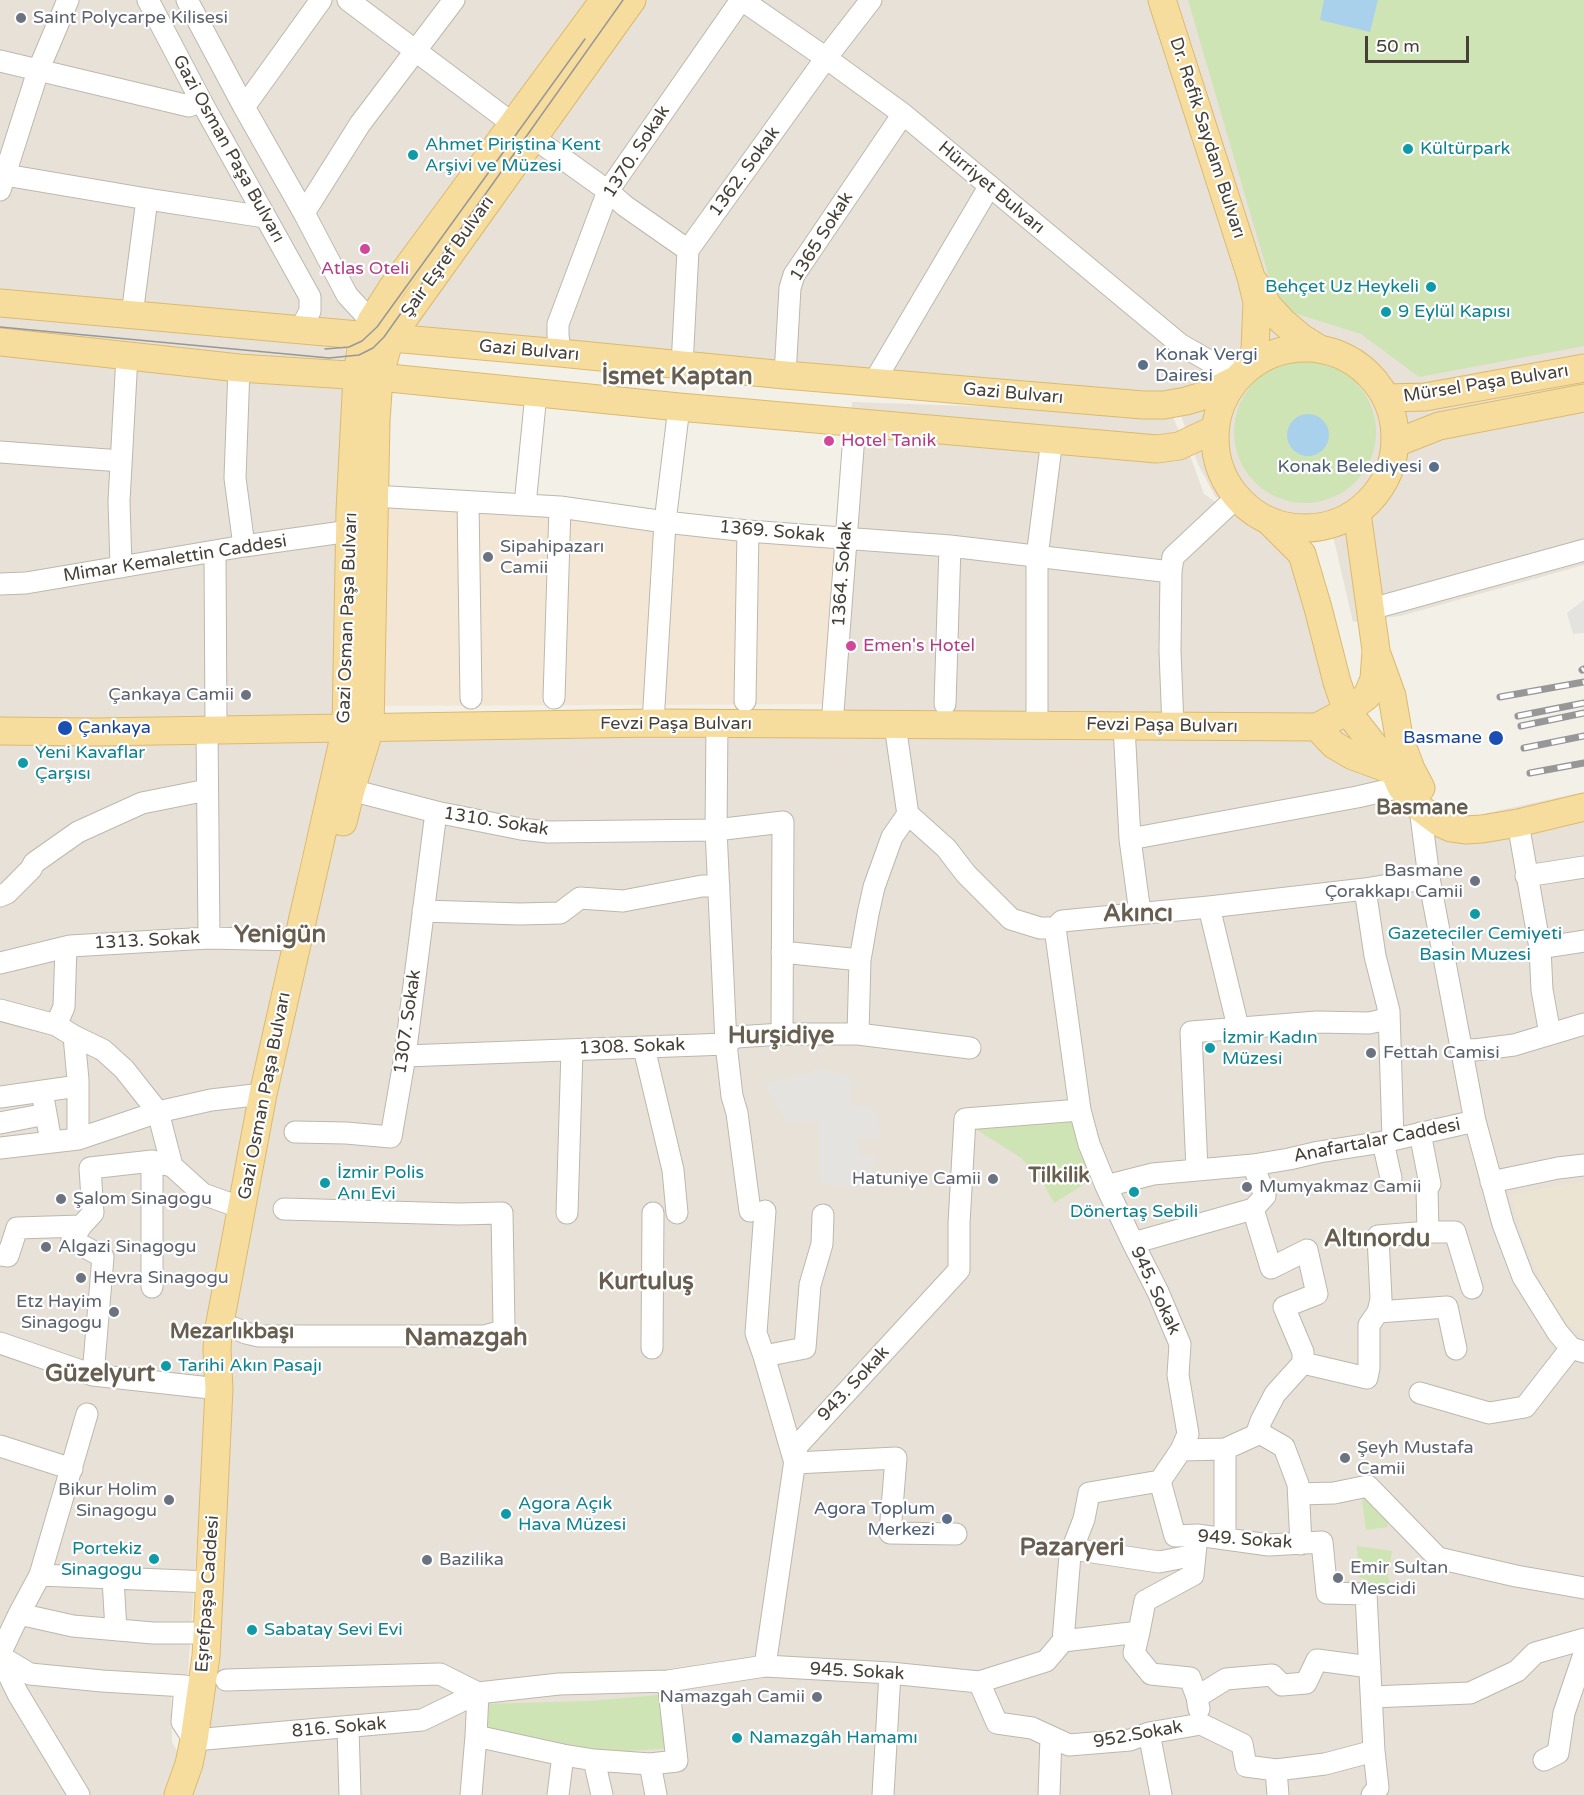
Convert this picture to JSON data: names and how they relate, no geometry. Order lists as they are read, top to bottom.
{
  "streets": {
    "main road": [
      "Dr. Refik Saydam Bulvarı",
      "Gazi Osman Paşa Bulvarı",
      "Şair Eşref Bulvarı",
      "Gazi Bulvarı",
      "Mürsel Paşa Bulvarı",
      "Fevzi Paşa Bulvarı",
      "Eşrefpaşa Caddesi"
    ],
    "street": [
      "1370. Sokak",
      "1362. Sokak",
      "Hürriyet Bulvarı",
      "1365 Sokak",
      "1369. Sokak",
      "Mimar Kemalettin Caddesi",
      "1364. Sokak",
      "1310. Sokak",
      "1313. Sokak",
      "1307. Sokak",
      "1308. Sokak",
      "Anafartalar Caddesi",
      "945. Sokak",
      "943. Sokak",
      "949. Sokak",
      "816. Sokak",
      "952.Sokak"
    ]
  },
  "crossings": [
    ["Gazi Osman Paşa Bulvarı", "Şair Eşref Bulvarı"],
    ["Gazi Osman Paşa Bulvarı", "Gazi Bulvarı"],
    ["Gazi Osman Paşa Bulvarı", "1369. Sokak"],
    ["Gazi Osman Paşa Bulvarı", "Mimar Kemalettin Caddesi"],
    ["Gazi Osman Paşa Bulvarı", "Fevzi Paşa Bulvarı"],
    ["Gazi Osman Paşa Bulvarı", "1310. Sokak"],
    ["Gazi Osman Paşa Bulvarı", "1313. Sokak"],
    ["Gazi Osman Paşa Bulvarı", "Eşrefpaşa Caddesi"],
    ["1370. Sokak", "Hürriyet Bulvarı"],
    ["1370. Sokak", "Gazi Bulvarı"],
    ["1362. Sokak", "Hürriyet Bulvarı"],
    ["Hürriyet Bulvarı", "1365 Sokak"],
    ["Hürriyet Bulvarı", "Gazi Bulvarı"],
    ["Hürriyet Bulvarı", "Mürsel Paşa Bulvarı"],
    ["1365 Sokak", "Gazi Bulvarı"],
    ["Şair Eşref Bulvarı", "Gazi Bulvarı"],
    ["Gazi Bulvarı", "Mürsel Paşa Bulvarı"],
    ["1369. Sokak", "1364. Sokak"],
    ["1364. Sokak", "Fevzi Paşa Bulvarı"],
    ["1310. Sokak", "1307. Sokak"],
    ["1307. Sokak", "1308. Sokak"],
    ["Anafartalar Caddesi", "945. Sokak"],
    ["945. Sokak", "943. Sokak"],
    ["945. Sokak", "949. Sokak"],
    ["945. Sokak", "816. Sokak"],
    ["945. Sokak", "952.Sokak"],
    ["949. Sokak", "952.Sokak"],
    ["Eşrefpaşa Caddesi", "816. Sokak"]
  ],
  "districts": [
    "İsmet Kaptan",
    "Basmane",
    "Akıncı",
    "Yenigün",
    "Hurşidiye",
    "Tilkilik",
    "Altınordu",
    "Kurtuluş",
    "Mezarlıkbaşı",
    "Namazgah",
    "Güzelyurt",
    "Pazaryeri"
  ],
  "places": [
    "Saint Polycarpe Kilisesi",
    "Kültürpark",
    "Ahmet Piriştina Kent Arşivi ve Müzesi",
    "Atlas Oteli",
    "Behçet Uz Heykeli",
    "9 Eylül Kapısı",
    "Konak Vergi Dairesi",
    "Hotel Tanik",
    "Konak Belediyesi",
    "Sipahipazarı Camii",
    "Emen's Hotel",
    "Çankaya Camii",
    "Çankaya",
    "Basmane",
    "Yeni Kavaflar Çarşısı",
    "Basmane Çorakkapı Camii",
    "Gazeteciler Cemiyeti Basin Muzesi",
    "İzmir Kadın Müzesi",
    "Fettah Camisi",
    "Hatuniye Camii",
    "İzmir Polis Anı Evi",
    "Mumyakmaz Camii",
    "Dönertaş Sebili",
    "Şalom Sinagogu",
    "Algazi Sinagogu",
    "Hevra Sinagogu",
    "Etz Hayim Sinagogu",
    "Tarihi Akın Pasajı",
    "Şeyh Mustafa Camii",
    "Bikur Holim Sinagogu",
    "Agora Açık Hava Müzesi",
    "Agora Toplum Merkezi",
    "Portekiz Sinagogu",
    "Bazilika",
    "Emir Sultan Mescidi",
    "Sabatay Sevi Evi",
    "Namazgah Camii",
    "Namazgâh Hamamı"
  ],
  "scale_bar": "50 m"
}
